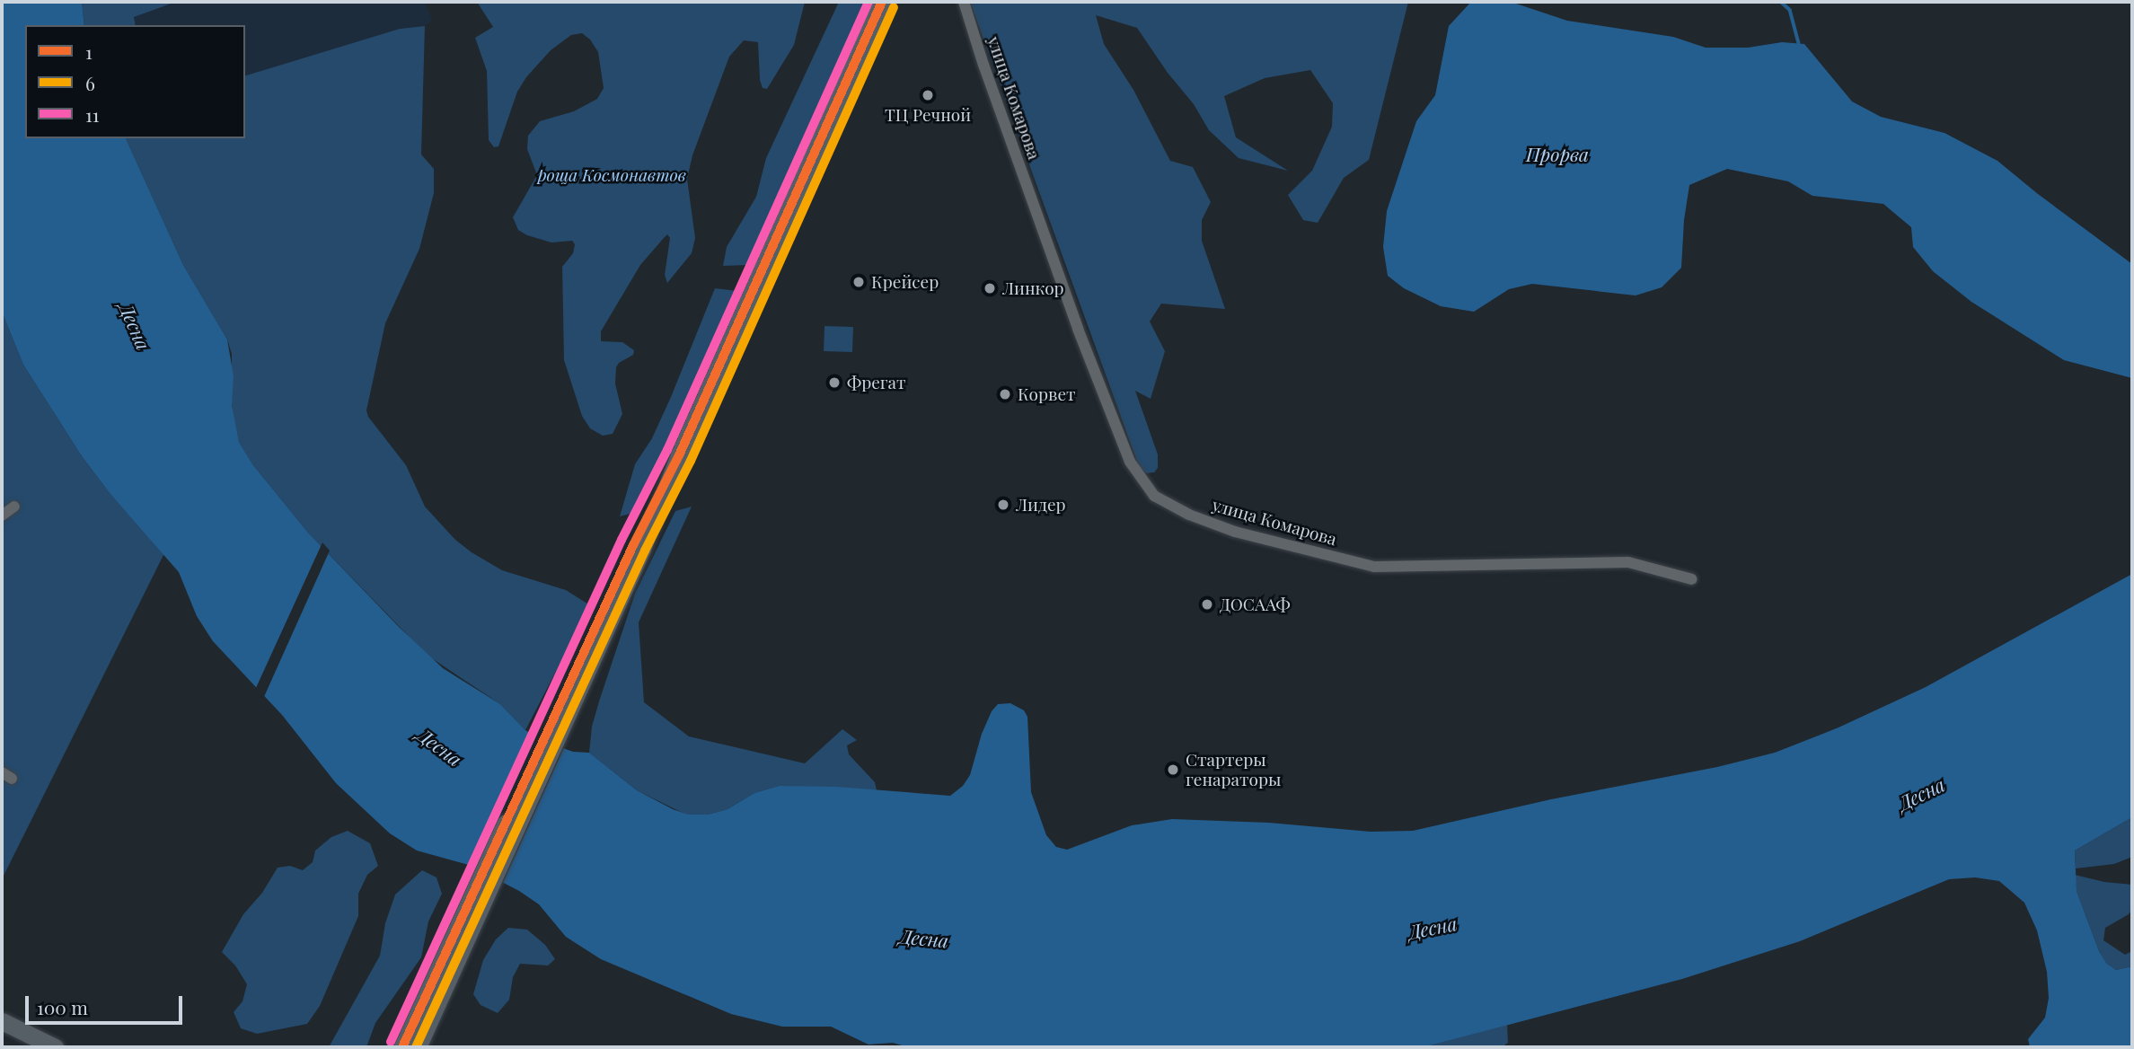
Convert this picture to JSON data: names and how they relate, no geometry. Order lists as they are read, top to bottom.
{
  "streets": {
    "street": ["улица Комарова"]
  },
  "water": ["Прорва", "Десна"],
  "parks": ["роща Космонавтов"],
  "places": [
    "ТЦ Речной",
    "Крейсер",
    "Линкор",
    "Фрегат",
    "Корвет",
    "Лидер",
    "ДОСААФ",
    "Стартеры генараторы"
  ],
  "lines": ["transit line 1", "transit line 11", "transit line 6"],
  "legend": ["1", "6", "11"],
  "scale_bar": "100 m"
}
